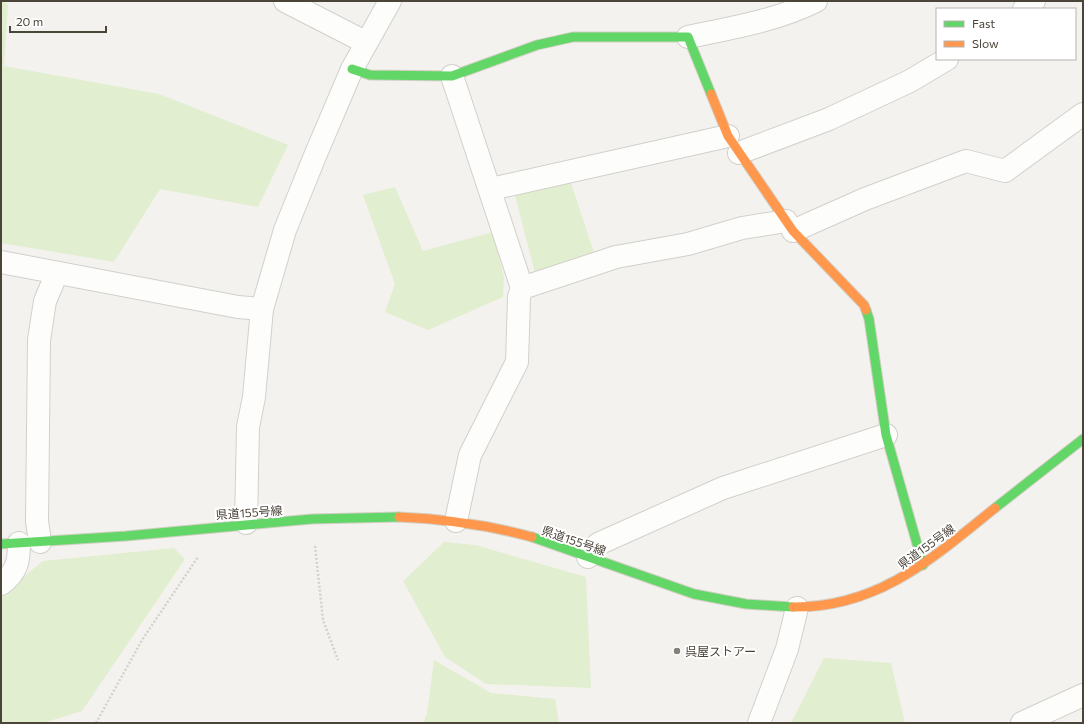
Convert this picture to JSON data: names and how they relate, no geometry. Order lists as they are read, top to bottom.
{
  "streets": {
    "main road": ["県道155号線"]
  },
  "places": ["呉屋ストアー"],
  "legend": ["Fast", "Slow"],
  "scale_bar": "20 m"
}
